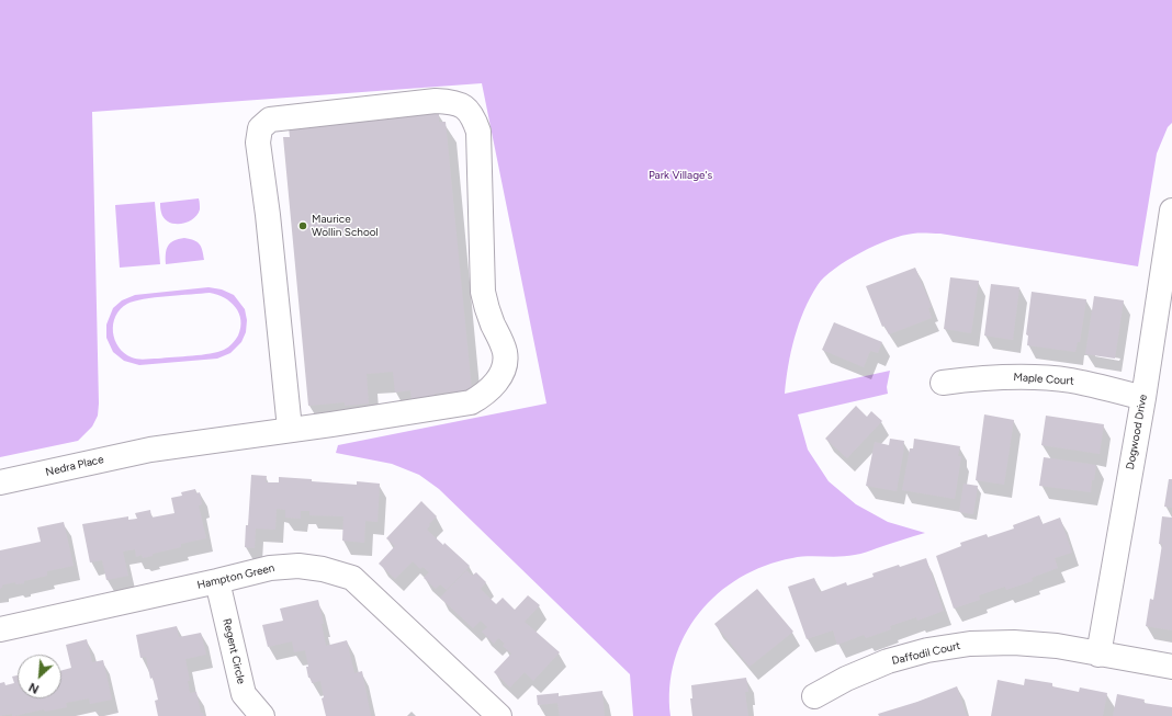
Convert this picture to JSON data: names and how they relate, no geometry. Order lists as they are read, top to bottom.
{
  "streets": {
    "street": [
      "Maple Court",
      "Dogwood Drive",
      "Nedra Place",
      "Hampton Green",
      "Regent Circle",
      "Daffodil Court"
    ]
  },
  "crossings": [
    ["Maple Court", "Dogwood Drive"],
    ["Dogwood Drive", "Daffodil Court"],
    ["Hampton Green", "Regent Circle"]
  ],
  "parks": ["Park Village's"],
  "places": ["Maurice Wollin School"],
  "north": "bottom left"
}
